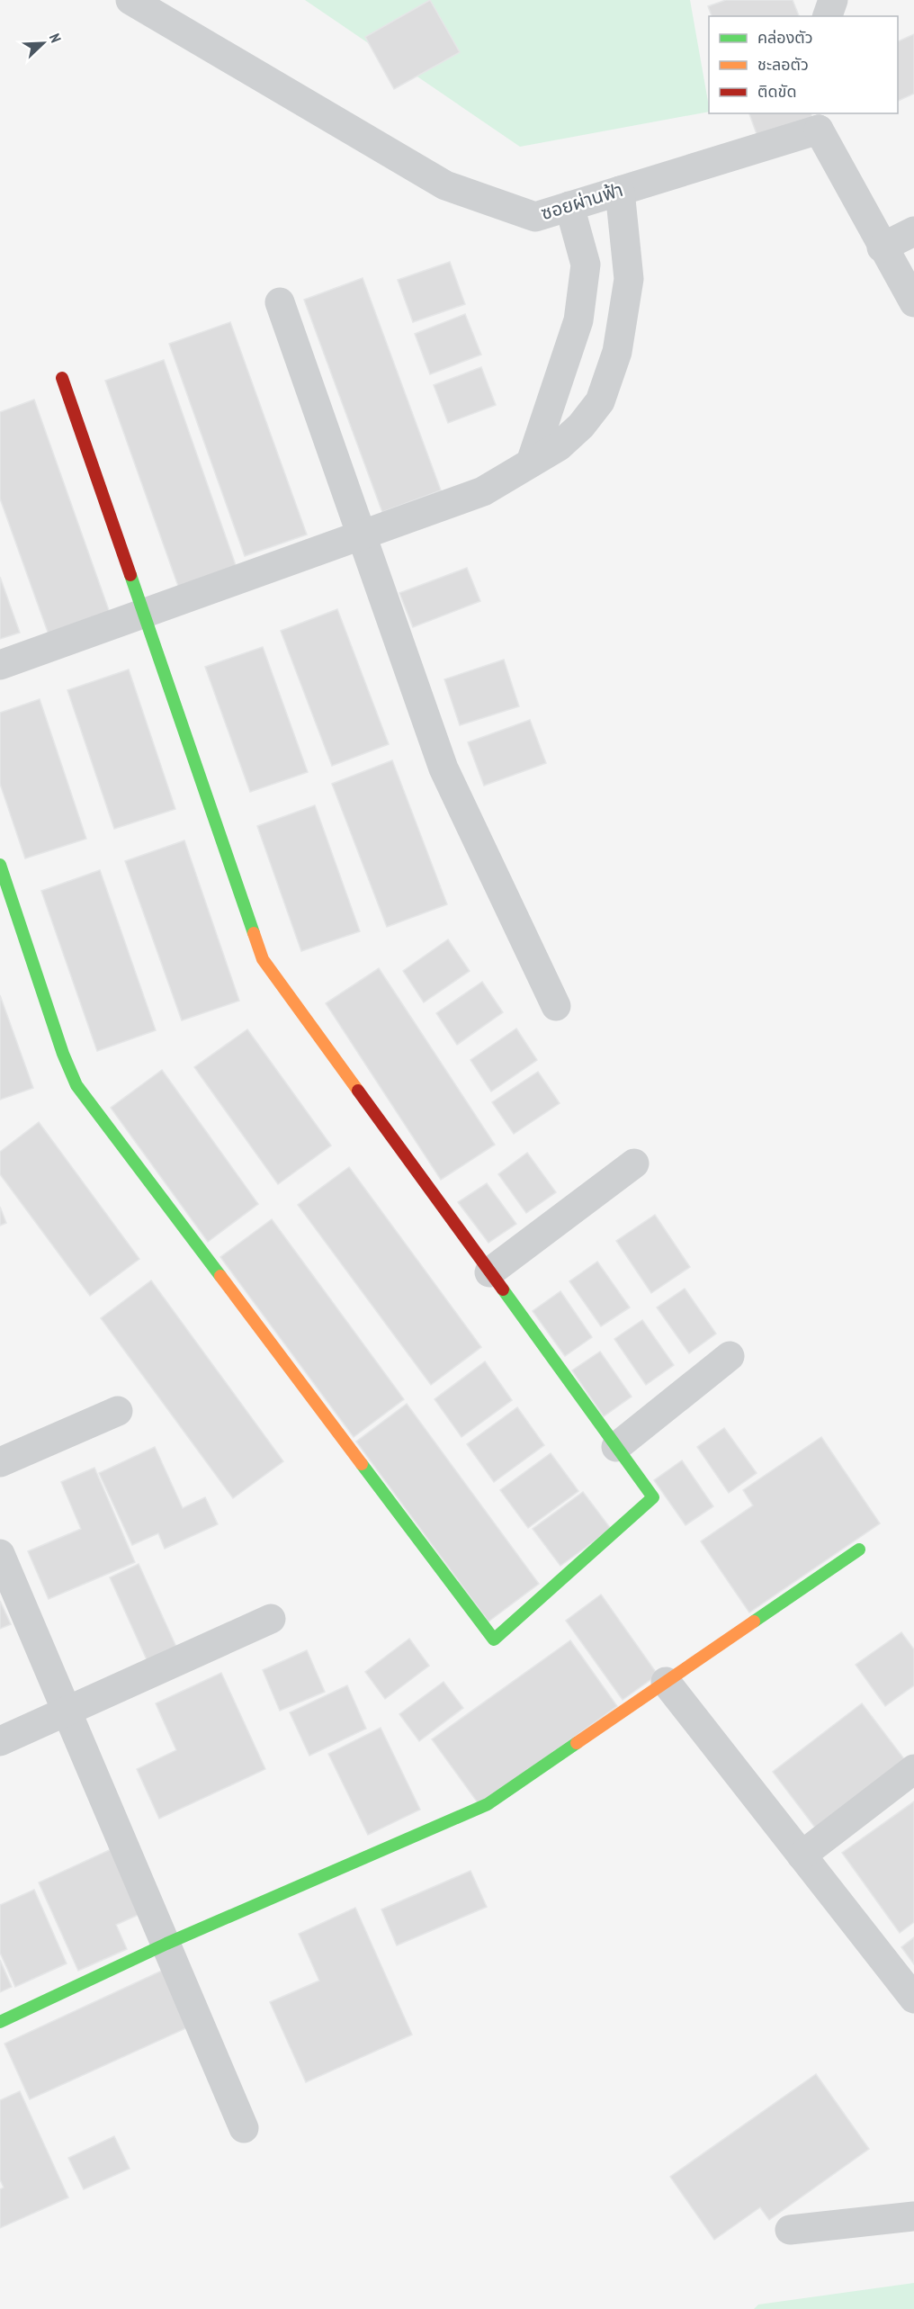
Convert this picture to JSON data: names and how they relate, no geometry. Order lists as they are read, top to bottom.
{
  "streets": {
    "street": ["ซอยผ่านฟ้า"]
  },
  "legend": ["คล่องตัว", "ชะลอตัว", "ติดขัด"],
  "north": "top right"
}
